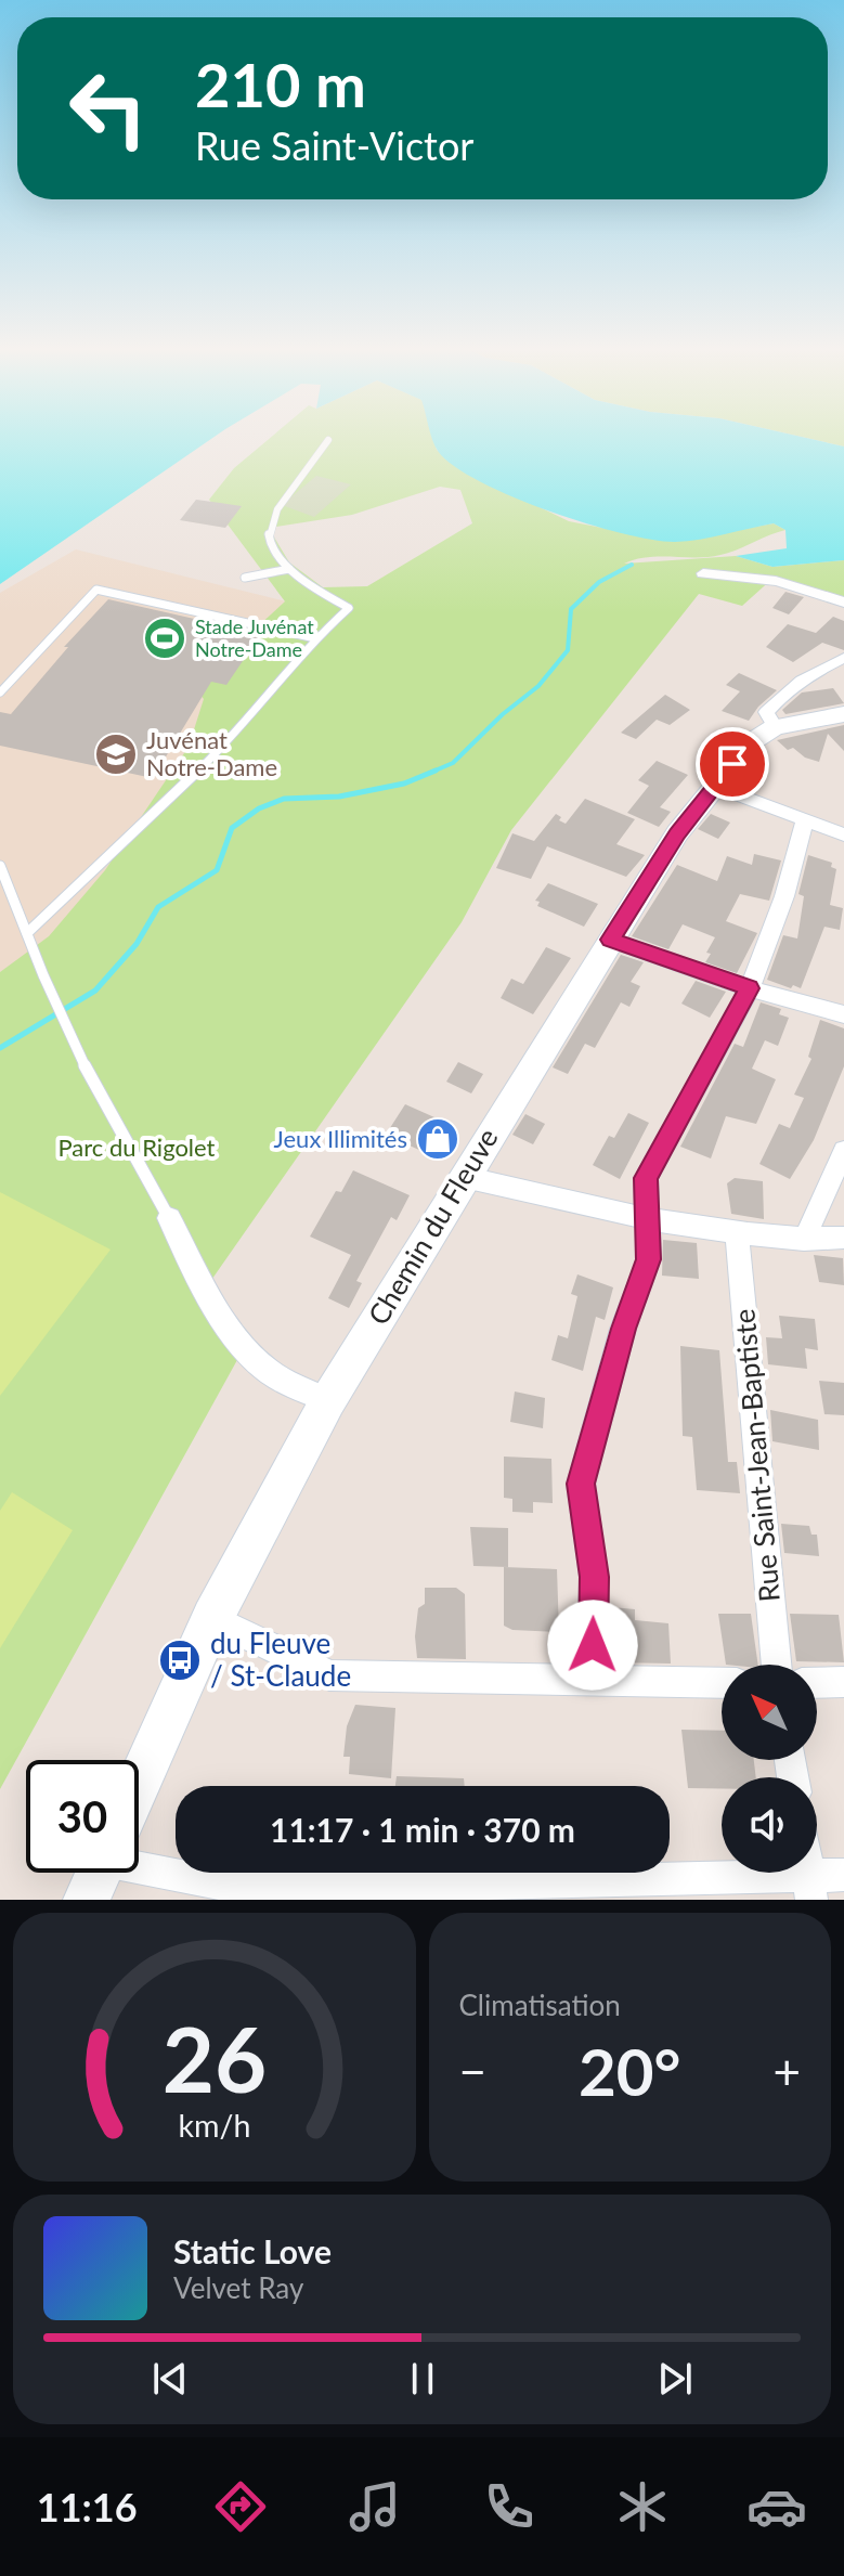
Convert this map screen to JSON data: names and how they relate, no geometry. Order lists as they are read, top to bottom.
{
  "streets": {
    "street": ["Chemin du Fleuve", "Rue Saint-Jean-Baptiste"]
  },
  "parks": ["Parc du Rigolet"],
  "places": {
    "sports": ["Stade Juvénat Notre-Dame"],
    "school or university": ["Juvénat Notre-Dame"],
    "shop": ["Jeux Illimités"],
    "bus stop": ["du Fleuve / St-Claude"]
  },
  "north": "top left",
  "page": {
    "turn": ["210 m", "Rue Saint-Victor"],
    "limit": "30",
    "trip": "11:17 · 1 min · 370 m",
    "tile": "Climatisation",
    "heat": ["−", "20°", "+"],
    "song": ["Static Love", "Velvet Ray"],
    "tabs": "11:16",
    "gauge": ["26", "km/h"]
  }
}
